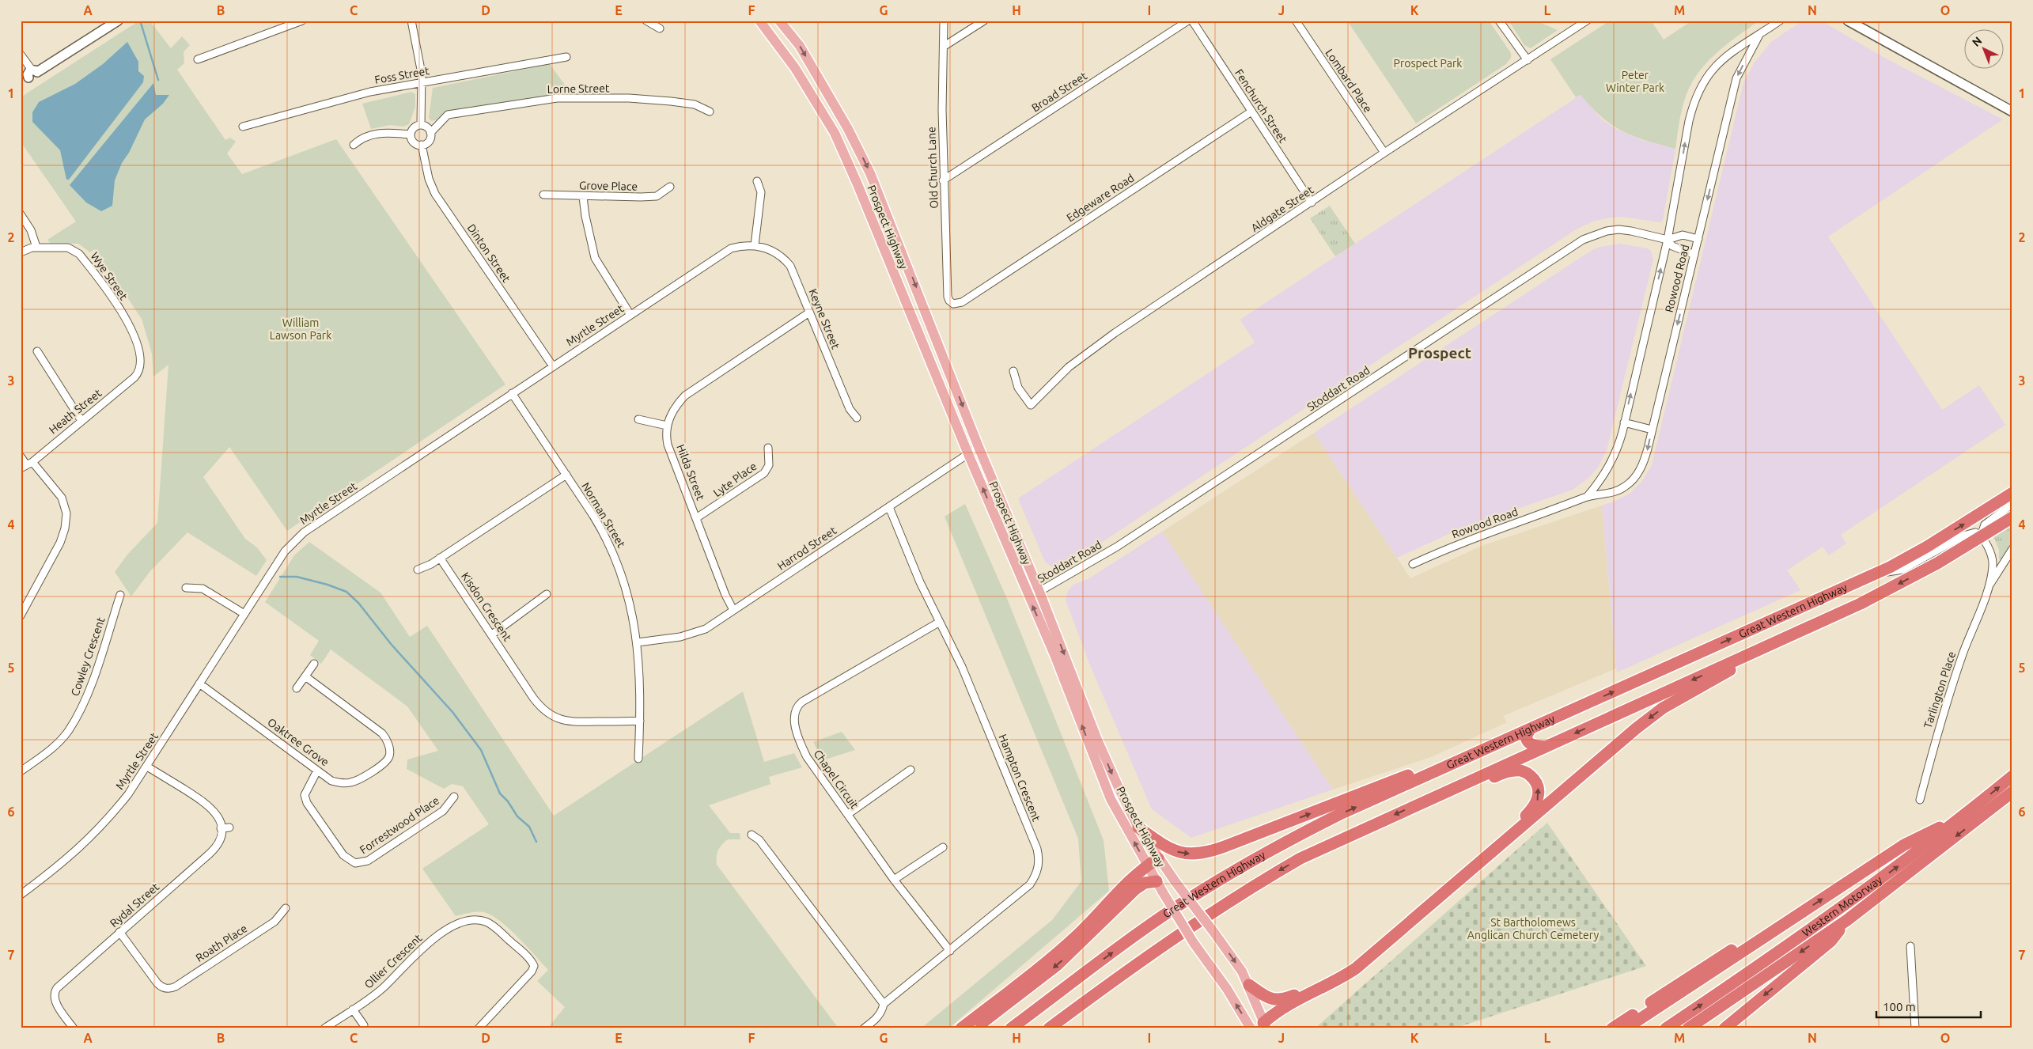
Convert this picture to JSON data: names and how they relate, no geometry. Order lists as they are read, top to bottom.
{
  "streets": {
    "highway": ["Great Western Highway", "Western Motorway"],
    "main road": ["Prospect Highway"],
    "street": [
      "Foss Street",
      "Lombard Place",
      "Lorne Street",
      "Broad Street",
      "Fenchurch Street",
      "Old Church Lane",
      "Grove Place",
      "Edgeware Road",
      "Aldgate Street",
      "Dinton Street",
      "Wye Street",
      "Rowood Road",
      "Keyne Street",
      "Myrtle Street",
      "Stoddart Road",
      "Heath Street",
      "Hilda Street",
      "Lyte Place",
      "Norman Street",
      "Harrod Street",
      "Kisdon Crescent",
      "Cowley Crescent",
      "Tarlington Place",
      "Oaktree Grove",
      "Hampton Crescent",
      "Chapel Circuit",
      "Forrestwood Place",
      "Rydal Street",
      "Roath Place",
      "Ollier Crescent"
    ]
  },
  "crossings": [
    ["Lombard Place", "Aldgate Street"],
    ["Lorne Street", "Dinton Street"],
    ["Broad Street", "Old Church Lane"],
    ["Fenchurch Street", "Edgeware Road"],
    ["Fenchurch Street", "Aldgate Street"],
    ["Old Church Lane", "Edgeware Road"],
    ["Prospect Highway", "Stoddart Road"],
    ["Prospect Highway", "Harrod Street"],
    ["Dinton Street", "Myrtle Street"],
    ["Wye Street", "Heath Street"],
    ["Rowood Road", "Stoddart Road"],
    ["Keyne Street", "Myrtle Street"],
    ["Keyne Street", "Hilda Street"],
    ["Myrtle Street", "Norman Street"],
    ["Myrtle Street", "Oaktree Grove"],
    ["Hilda Street", "Lyte Place"],
    ["Hilda Street", "Harrod Street"],
    ["Norman Street", "Harrod Street"],
    ["Norman Street", "Kisdon Crescent"],
    ["Harrod Street", "Hampton Crescent"],
    ["Great Western Highway", "Tarlington Place"],
    ["Oaktree Grove", "Forrestwood Place"],
    ["Hampton Crescent", "Chapel Circuit"],
    ["Rydal Street", "Roath Place"]
  ],
  "districts": ["Prospect"],
  "parks": [
    "Prospect Park",
    "Peter Winter Park",
    "William Lawson Park",
    "St Bartholomews Anglican Church Cemetery"
  ],
  "scale_bar": "100 m",
  "north": "top left",
  "grid": {
    "columns": [
      "A",
      "B",
      "C",
      "D",
      "E",
      "F",
      "G",
      "H",
      "I",
      "J",
      "K",
      "L",
      "M",
      "N",
      "O"
    ],
    "rows": [
      "1",
      "2",
      "3",
      "4",
      "5",
      "6",
      "7"
    ]
  }
}
